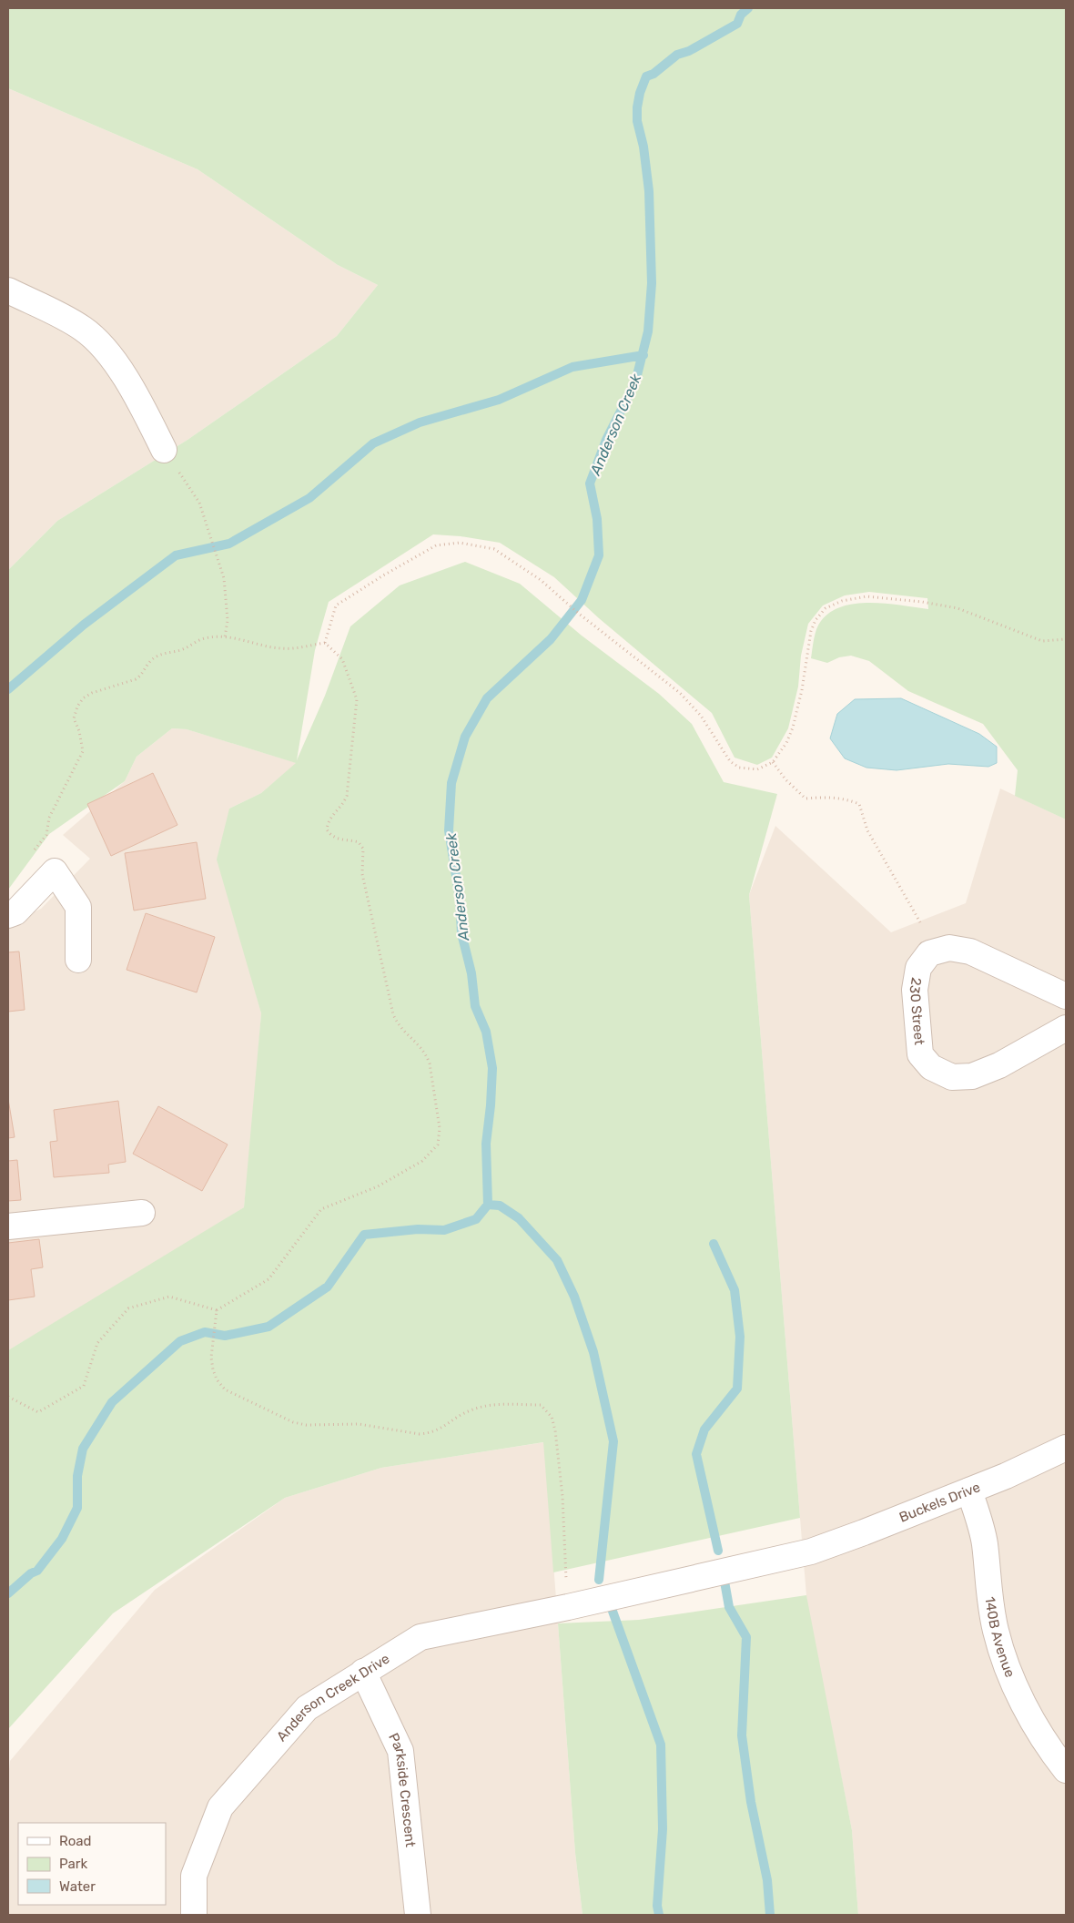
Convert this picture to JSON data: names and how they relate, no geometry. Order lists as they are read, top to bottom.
{
  "streets": {
    "street": [
      "230 Street",
      "Buckels Drive",
      "140B Avenue",
      "Anderson Creek Drive",
      "Parkside Crescent"
    ]
  },
  "crossings": [
    ["Buckels Drive", "140B Avenue"],
    ["Buckels Drive", "Anderson Creek Drive"],
    ["Anderson Creek Drive", "Parkside Crescent"]
  ],
  "water": ["Anderson Creek"],
  "legend": ["Road", "Park", "Water"]
}
